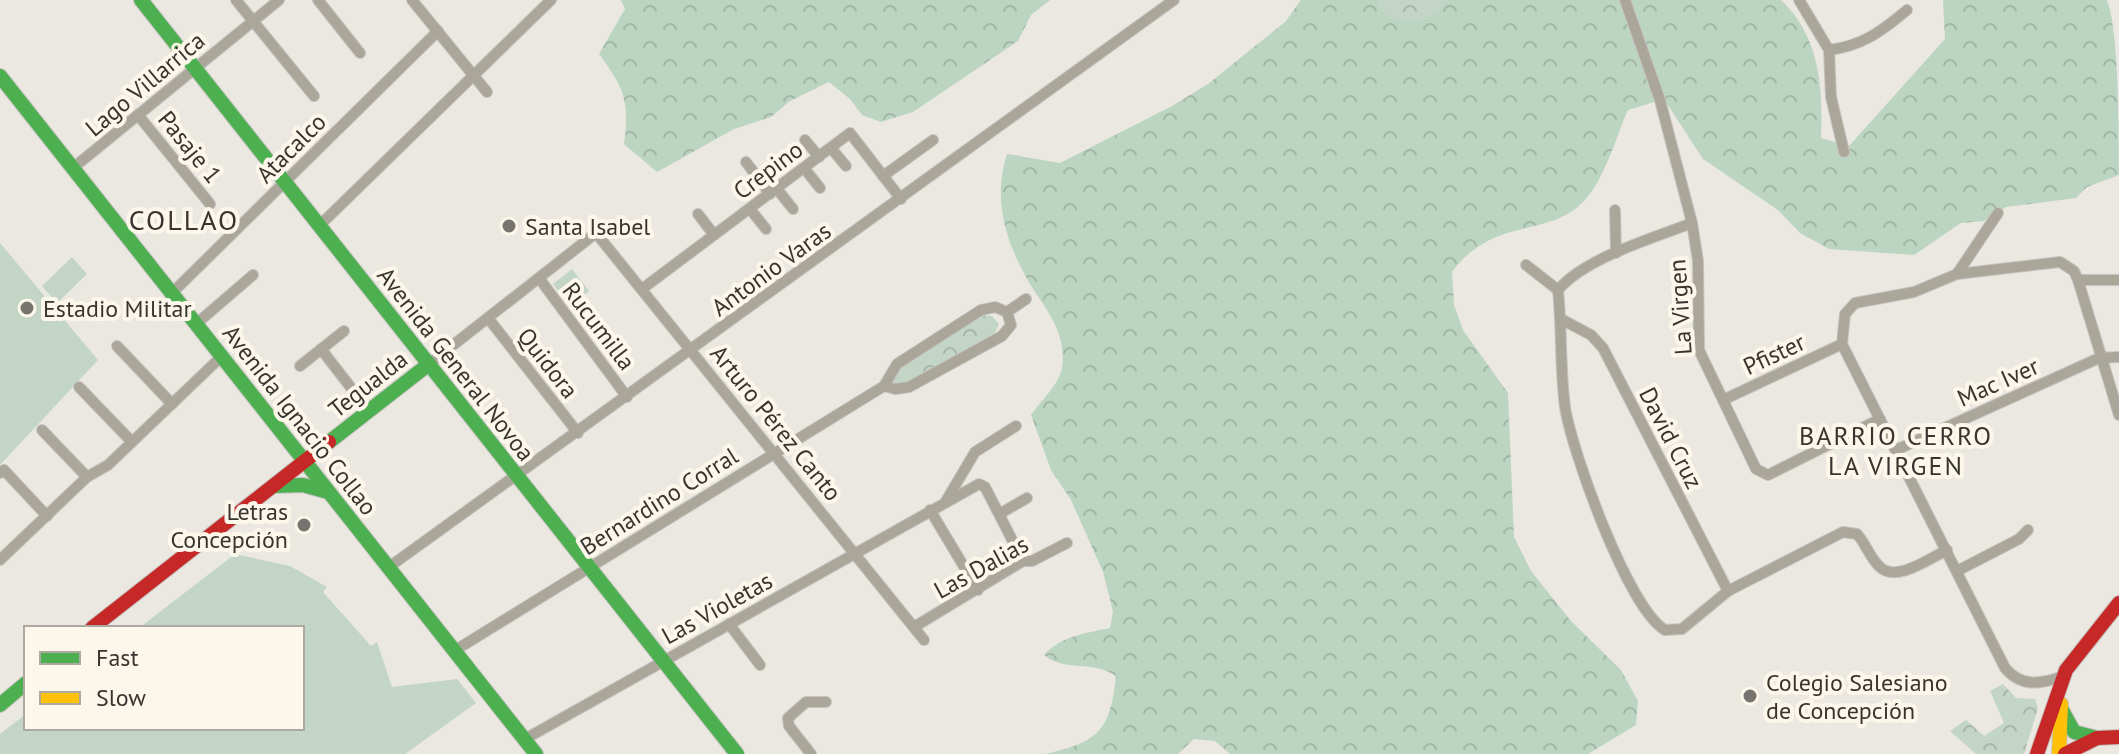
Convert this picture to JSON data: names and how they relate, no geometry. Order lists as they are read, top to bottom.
{
  "streets": {
    "main road": ["Avenida General Novoa", "Tegualda", "Avenida Ignacio Collao"],
    "street": [
      "Lago Villarrica",
      "Pasaje 1",
      "Atacalco",
      "Crepino",
      "Antonio Varas",
      "La Virgen",
      "Rucumilla",
      "Pfister",
      "Quidora",
      "Mac Iver",
      "Arturo Pérez Canto",
      "David Cruz",
      "Bernardino Corral",
      "Las Dalias",
      "Las Violetas"
    ]
  },
  "crossings": [
    ["Lago Villarrica", "Pasaje 1"],
    ["Lago Villarrica", "Avenida General Novoa"],
    ["Lago Villarrica", "Avenida Ignacio Collao"],
    ["Atacalco", "Avenida General Novoa"],
    ["Atacalco", "Avenida Ignacio Collao"],
    ["Crepino", "Antonio Varas"],
    ["Crepino", "Arturo Pérez Canto"],
    ["Antonio Varas", "Rucumilla"],
    ["Antonio Varas", "Quidora"],
    ["Antonio Varas", "Avenida General Novoa"],
    ["Antonio Varas", "Avenida Ignacio Collao"],
    ["Antonio Varas", "Arturo Pérez Canto"],
    ["La Virgen", "Pfister"],
    ["Rucumilla", "Tegualda"],
    ["Quidora", "Tegualda"],
    ["Avenida General Novoa", "Tegualda"],
    ["Avenida General Novoa", "Bernardino Corral"],
    ["Avenida General Novoa", "Las Violetas"],
    ["Tegualda", "Avenida Ignacio Collao"],
    ["Tegualda", "Arturo Pérez Canto"],
    ["Avenida Ignacio Collao", "Bernardino Corral"],
    ["Avenida Ignacio Collao", "Las Violetas"],
    ["Arturo Pérez Canto", "Bernardino Corral"],
    ["Arturo Pérez Canto", "Las Dalias"],
    ["Arturo Pérez Canto", "Las Violetas"]
  ],
  "districts": ["COLLAO", "BARRIO CERRO LA VIRGEN"],
  "places": [
    "Santa Isabel",
    "Estadio Militar",
    "Letras Concepción",
    "Colegio Salesiano de Concepción"
  ],
  "legend": ["Fast", "Slow"]
}
